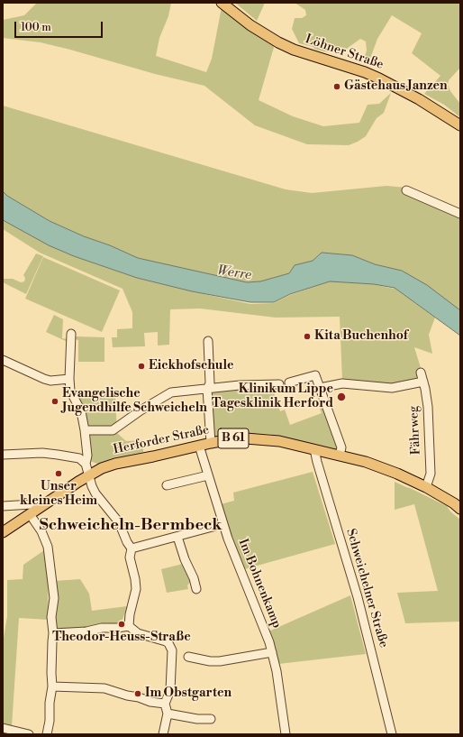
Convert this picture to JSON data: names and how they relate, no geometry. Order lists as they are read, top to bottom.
{
  "streets": {
    "main road": ["Löhner Straße", "B 61", "Herforder Straße"],
    "street": ["Fährweg", "Im Bohnenkamp", "Schweichelner Straße"]
  },
  "crossings": [
    ["Fährweg", "Herforder Straße"],
    ["Herforder Straße", "Im Bohnenkamp"],
    ["Herforder Straße", "Schweichelner Straße"]
  ],
  "districts": ["Schweicheln-Bermbeck"],
  "water": ["Werre"],
  "places": [
    "Gästehaus Janzen",
    "Kita Buchenhof",
    "Eickhofschule",
    "Klinikum Lippe Tagesklinik Herford",
    "Evangelische Jugendhilfe Schweicheln",
    "Unser kleines Heim",
    "Theodor-Heuss-Straße",
    "Im Obstgarten"
  ],
  "scale_bar": "100 m"
}
